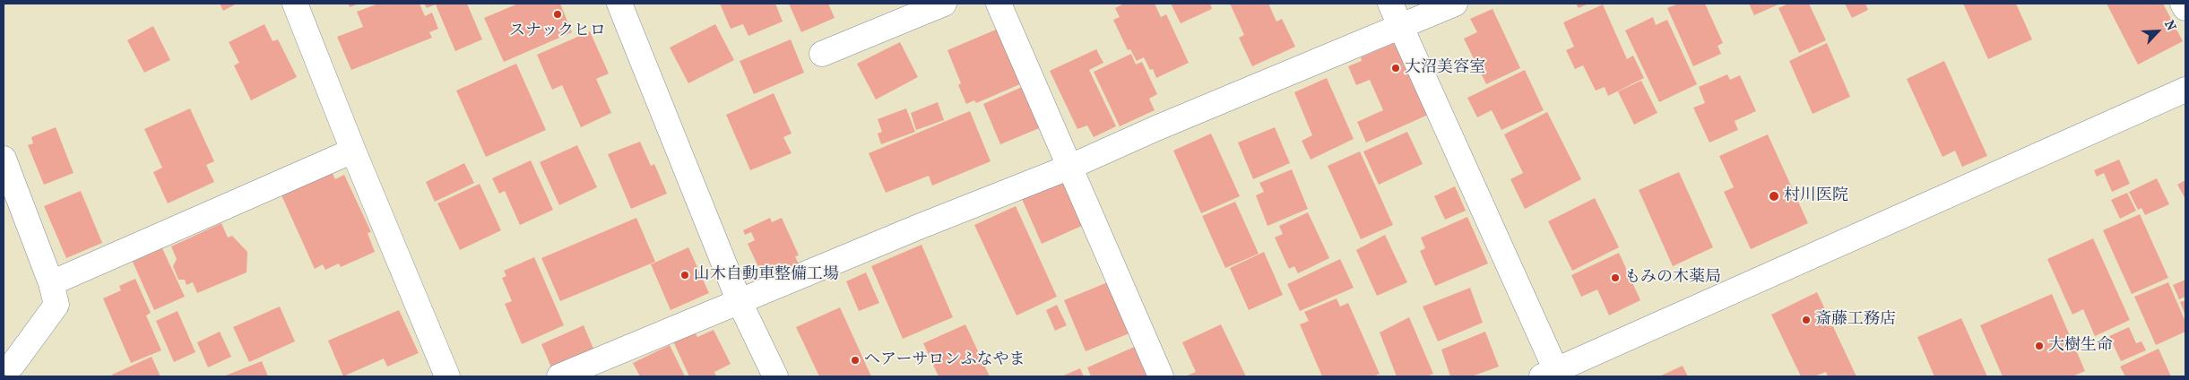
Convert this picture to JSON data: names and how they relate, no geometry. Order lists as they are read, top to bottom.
{
  "places": [
    "スナックヒロ",
    "大沼美容室",
    "村川医院",
    "山木自動車整備工場",
    "もみの木薬局",
    "斎藤工務店",
    "大樹生命",
    "ヘアーサロンふなやま"
  ],
  "north": "top right"
}
